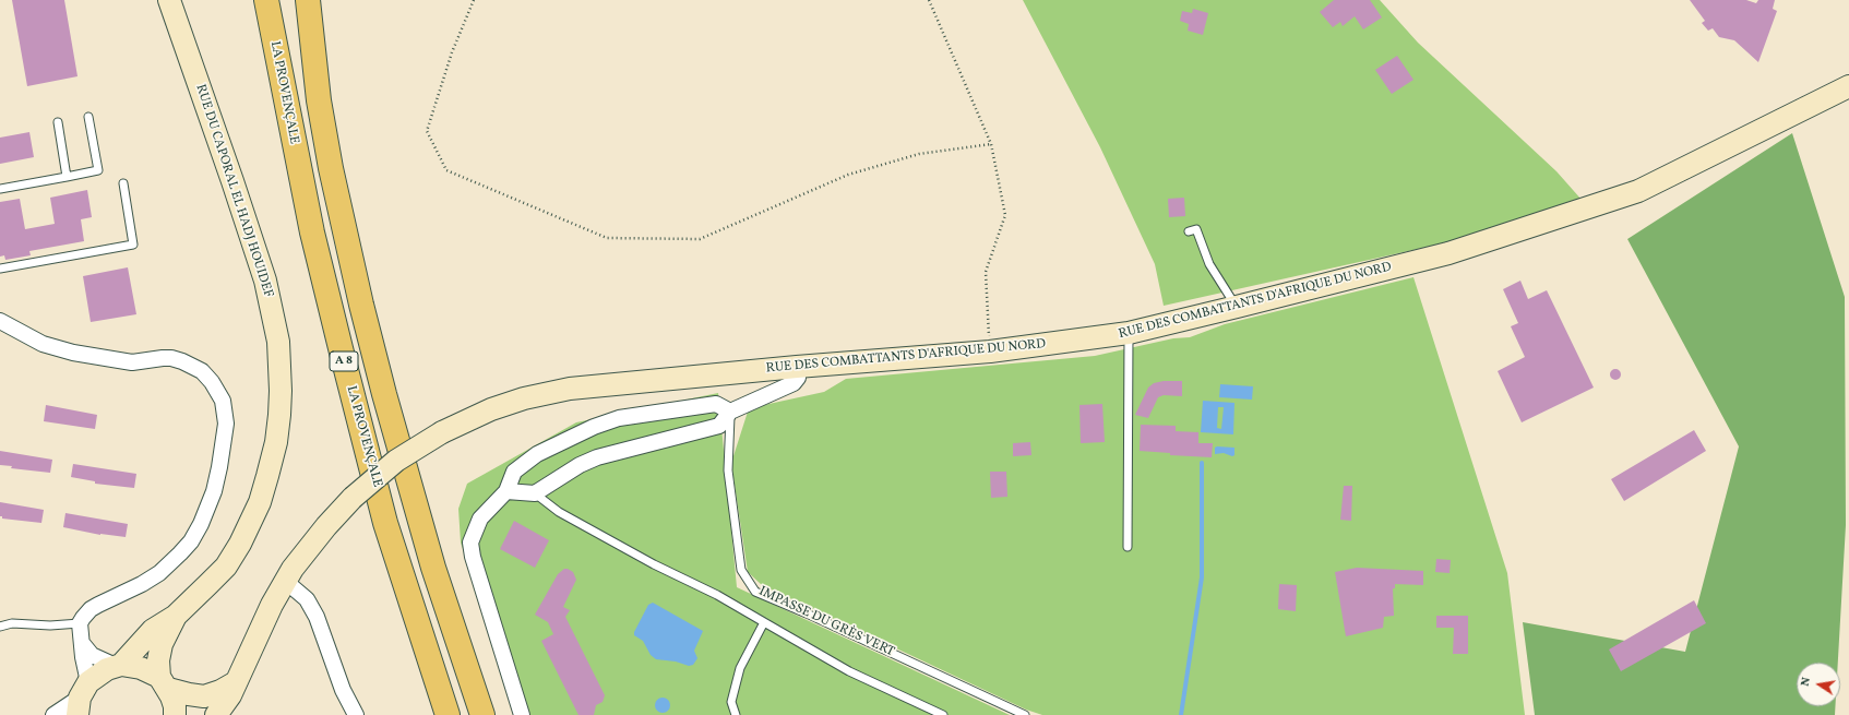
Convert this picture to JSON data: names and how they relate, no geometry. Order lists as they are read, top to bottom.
{
  "streets": {
    "highway": ["LA PROVENÇALE", "A 8"],
    "main road": ["RUE DU CAPORAL EL HADJ HOUIDEF", "RUE DES COMBATTANTS D'AFRIQUE DU NORD"],
    "lane": ["IMPASSE DU GRÈS VERT"]
  },
  "north": "left"
}
